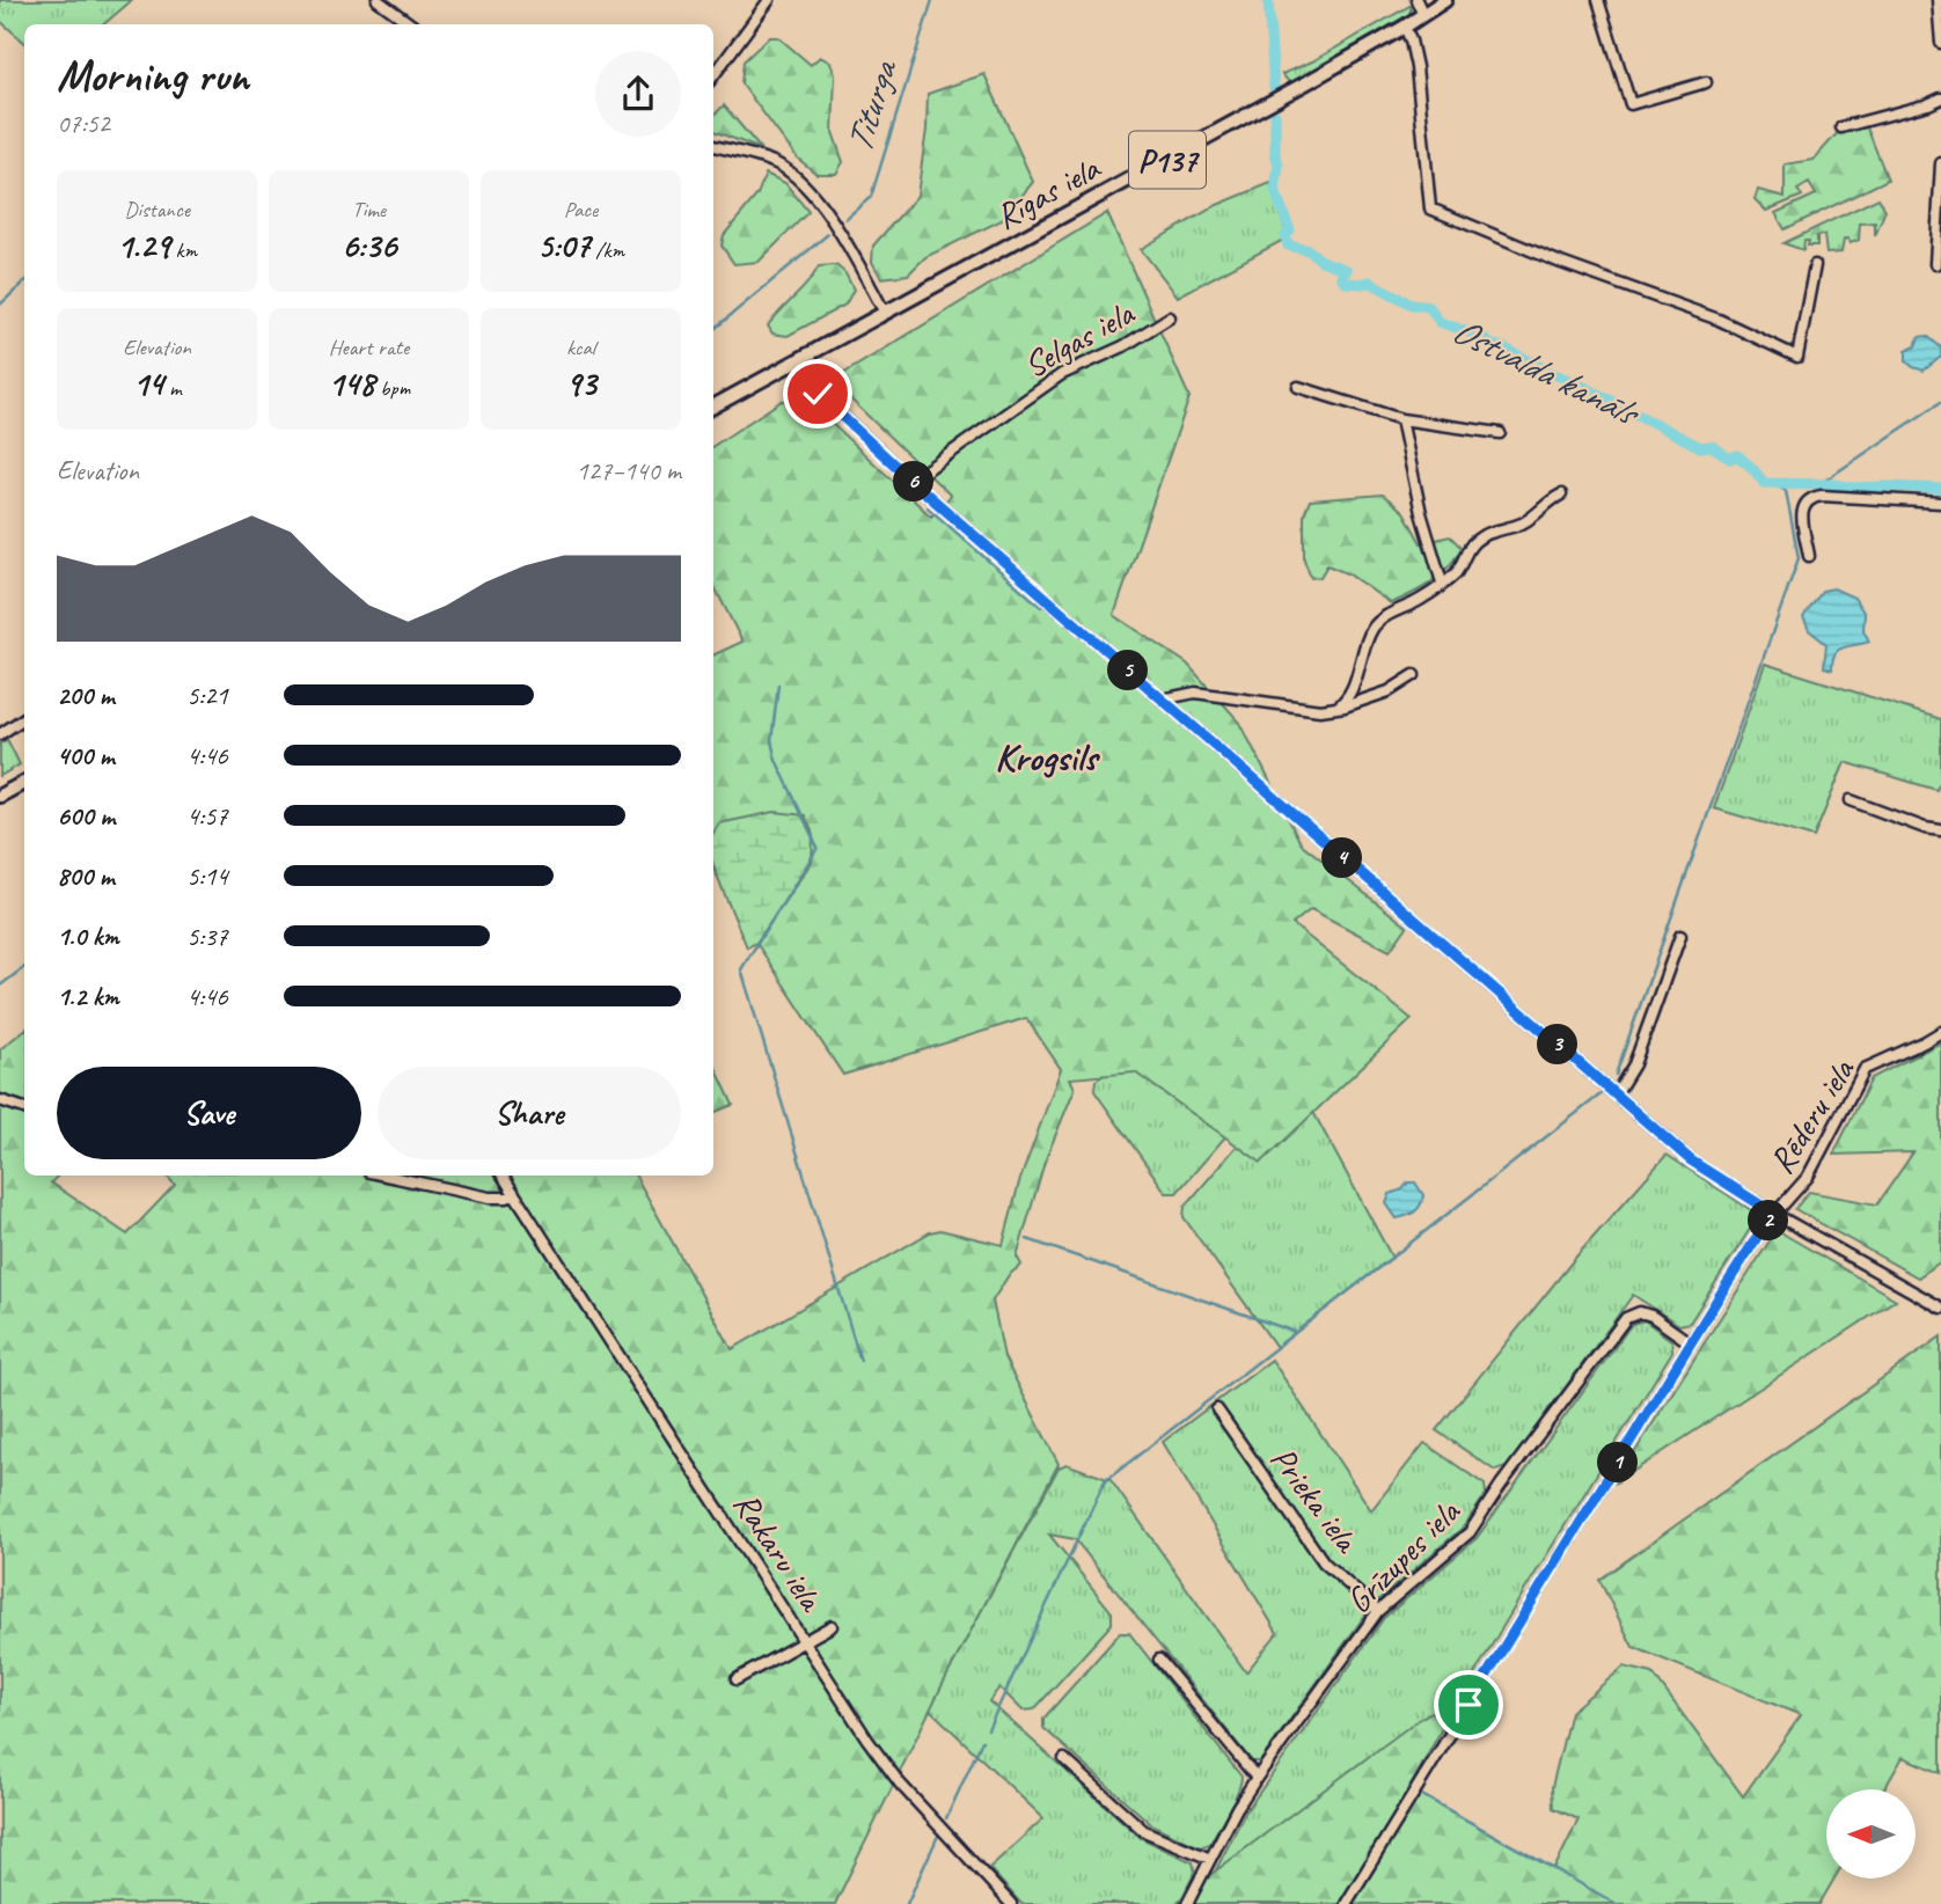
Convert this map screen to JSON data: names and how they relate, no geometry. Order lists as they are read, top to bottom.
{
  "streets": {
    "main road": ["P137", "Rīgas iela"],
    "street": [
      "Selgas iela",
      "Rēderu iela",
      "Prieka iela",
      "Rakaru iela",
      "Grīzupes iela"
    ]
  },
  "crossings": [
    ["P137", "Rīgas iela"],
    ["Rēderu iela", "Grīzupes iela"],
    ["Prieka iela", "Grīzupes iela"]
  ],
  "districts": ["Krogsils"],
  "water": ["Titurga", "Ostvalda kanāls"],
  "north": "left",
  "page": {
    "heading": ["Morning run", "07:52"],
    "stats": [
      ["Distance", "1.29 km"],
      ["Time", "6:36"],
      ["Pace", "5:07 /km"],
      ["Elevation", "14 m"],
      ["Heart rate", "148 bpm"],
      ["kcal", "93"]
    ],
    "chart": ["Elevation", "127–140 m"],
    "pins": [
      "6",
      "5",
      "4",
      "3",
      "2",
      "1"
    ],
    "list": [
      {
        "name": "200 m",
        "note": "5:21"
      },
      {
        "name": "400 m",
        "note": "4:46"
      },
      {
        "name": "600 m",
        "note": "4:57"
      },
      {
        "name": "800 m",
        "note": "5:14"
      },
      {
        "name": "1.0 km",
        "note": "5:37"
      },
      {
        "name": "1.2 km",
        "note": "4:46"
      }
    ],
    "buttons": ["Save", "Share"]
  }
}
